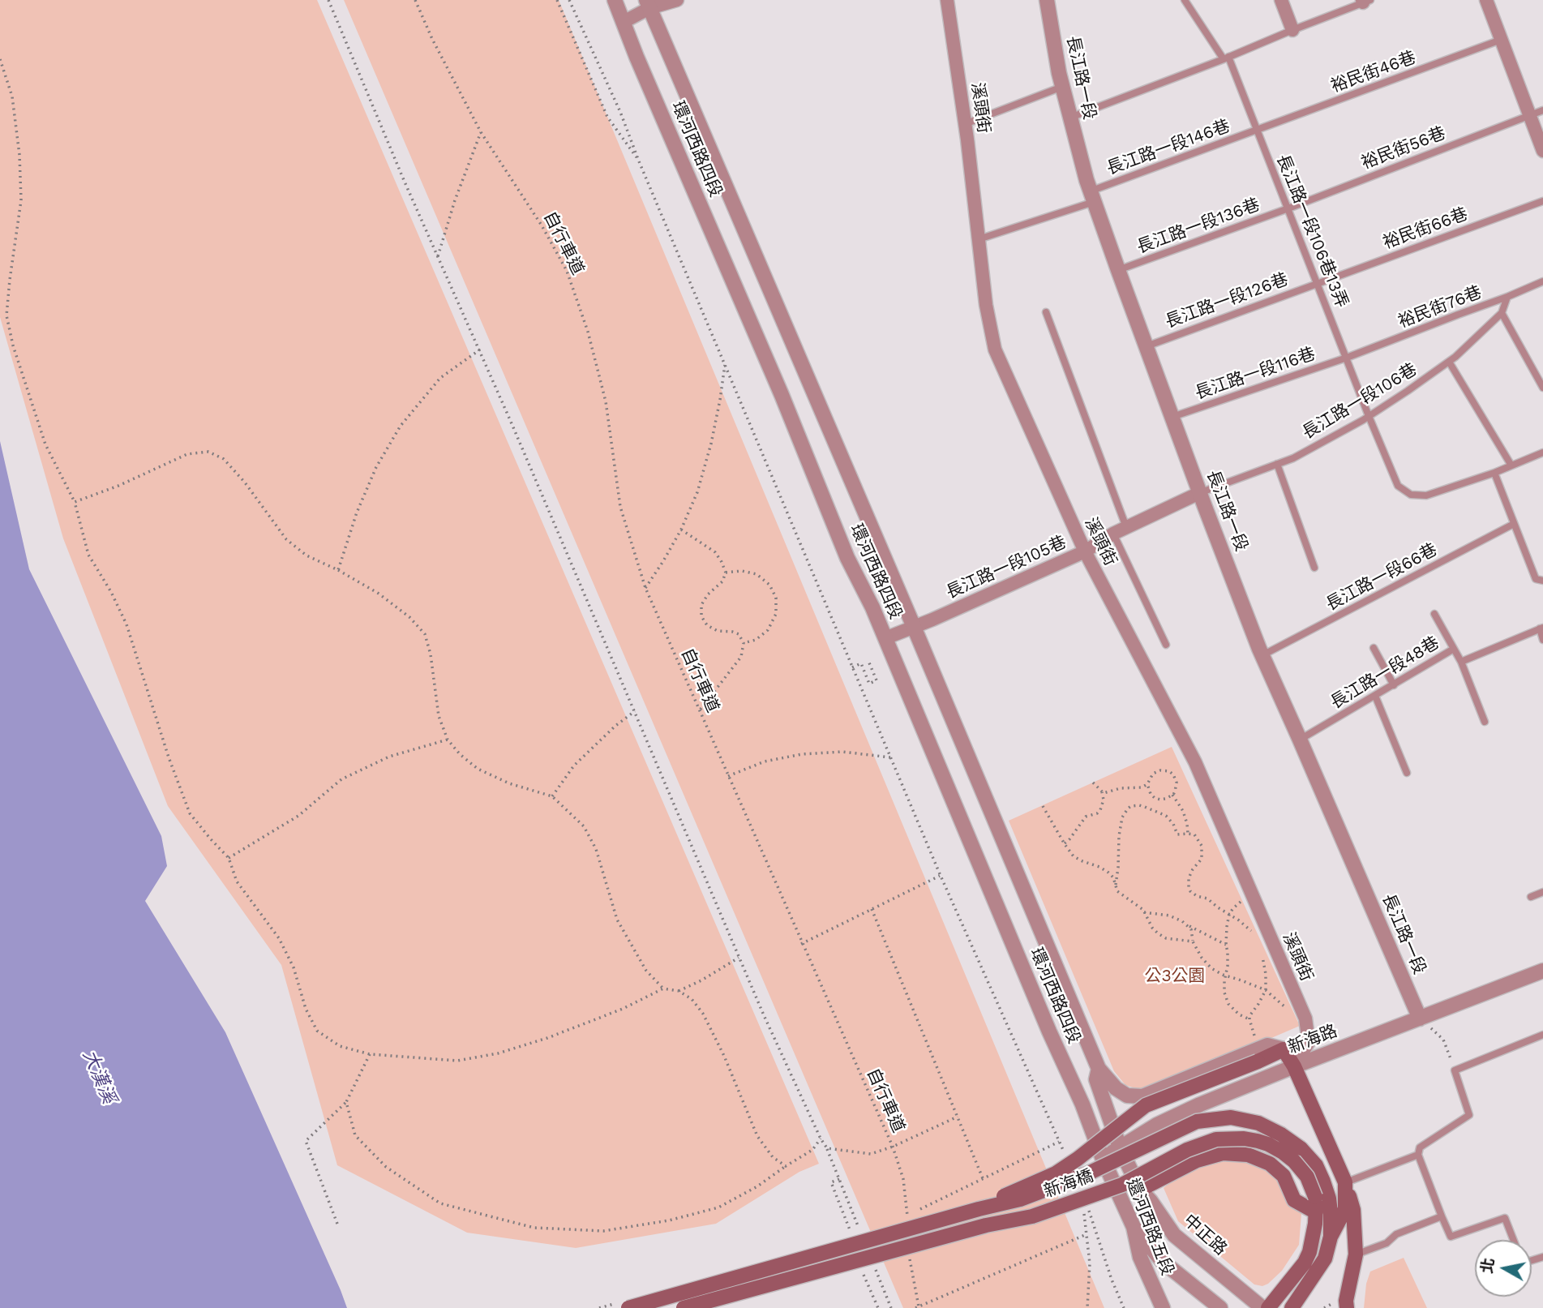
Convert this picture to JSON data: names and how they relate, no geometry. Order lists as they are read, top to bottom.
{
  "streets": {
    "main road": ["新海橋"],
    "street": [
      "長江路一段",
      "溪頭街",
      "環河西路四段",
      "長江路一段105巷",
      "新海路",
      "還河西路五段",
      "中正路"
    ],
    "lane": [
      "裕民街46巷",
      "長江路一段146巷",
      "裕民街56巷",
      "長江路一段136巷",
      "裕民街66巷",
      "長江路一段106巷13弄",
      "長江路一段126巷",
      "裕民街76巷",
      "長江路一段116巷",
      "長江路一段106巷",
      "長江路一段66巷",
      "長江路一段48巷"
    ],
    "path": ["自行車道"]
  },
  "crossings": [
    ["裕民街46巷", "長江路一段146巷"],
    ["裕民街46巷", "長江路一段106巷13弄"],
    ["長江路一段", "長江路一段146巷"],
    ["長江路一段", "長江路一段136巷"],
    ["長江路一段", "長江路一段126巷"],
    ["長江路一段", "長江路一段116巷"],
    ["長江路一段", "長江路一段106巷"],
    ["長江路一段", "長江路一段105巷"],
    ["長江路一段", "長江路一段66巷"],
    ["長江路一段", "長江路一段48巷"],
    ["長江路一段", "新海路"],
    ["溪頭街", "長江路一段146巷"],
    ["溪頭街", "長江路一段105巷"],
    ["溪頭街", "新海路"],
    ["長江路一段146巷", "長江路一段106巷13弄"],
    ["裕民街56巷", "長江路一段136巷"],
    ["裕民街56巷", "長江路一段106巷13弄"],
    ["環河西路四段", "長江路一段105巷"],
    ["環河西路四段", "新海路"],
    ["環河西路四段", "還河西路五段"],
    ["環河西路四段", "中正路"],
    ["長江路一段136巷", "長江路一段106巷13弄"],
    ["裕民街66巷", "長江路一段106巷13弄"],
    ["裕民街66巷", "長江路一段126巷"],
    ["長江路一段106巷13弄", "長江路一段126巷"],
    ["長江路一段106巷13弄", "裕民街76巷"],
    ["長江路一段106巷13弄", "長江路一段116巷"],
    ["長江路一段106巷13弄", "長江路一段106巷"],
    ["裕民街76巷", "長江路一段116巷"],
    ["裕民街76巷", "長江路一段106巷"],
    ["長江路一段106巷", "長江路一段105巷"],
    ["新海路", "還河西路五段"],
    ["新海路", "中正路"]
  ],
  "water": ["大漢溪"],
  "parks": ["公3公園"],
  "north": "left"
}
